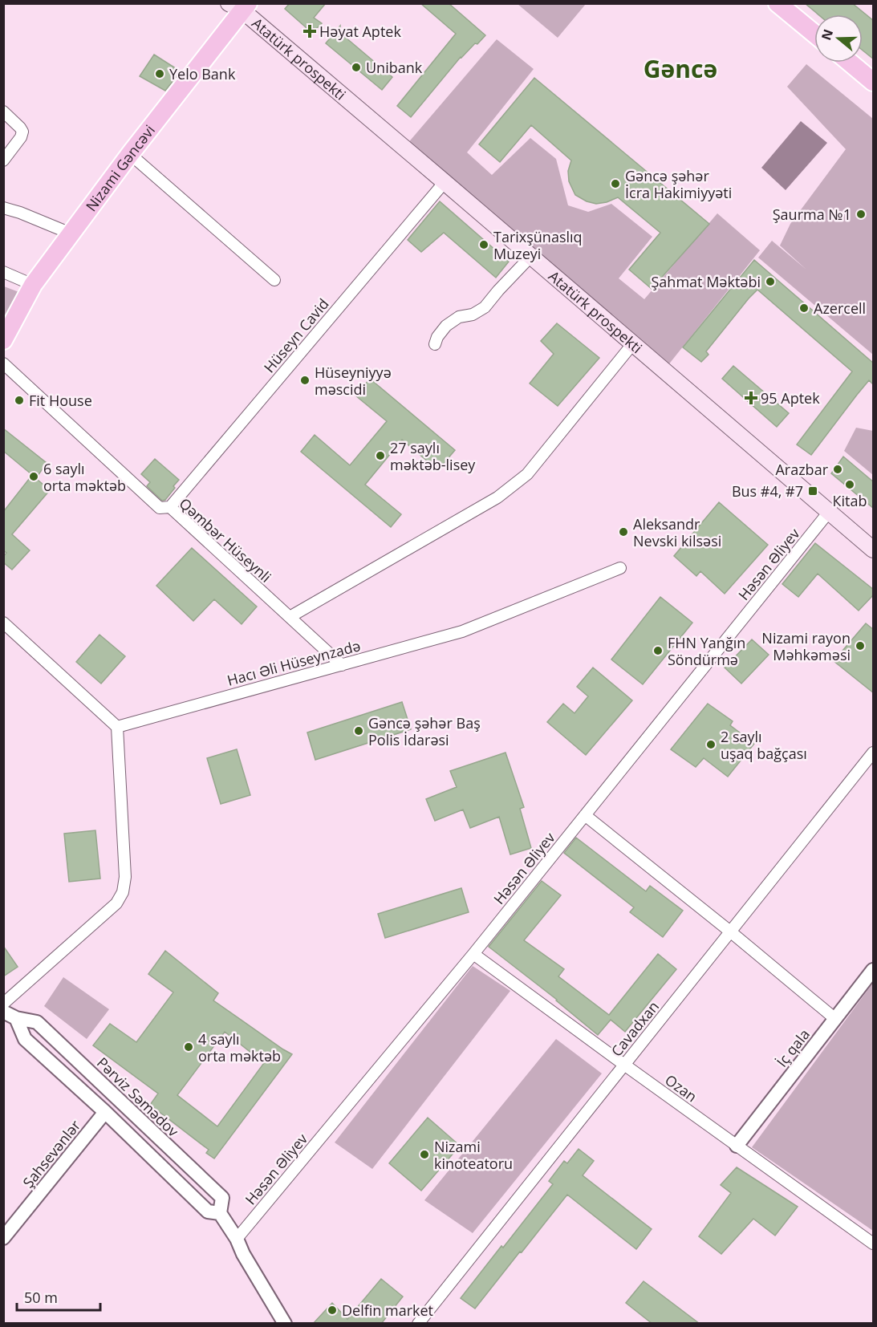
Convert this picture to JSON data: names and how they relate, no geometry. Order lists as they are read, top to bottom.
{
  "streets": {
    "main road": ["Atatürk prospekti", "Nizami Gəncəvi"],
    "street": [
      "Hüseyn Cavid",
      "Qəmbər Hüseynli",
      "Həsən Əliyev",
      "Hacı Əli Hüseynzadə",
      "Cavadxan",
      "İç qala",
      "Ozan",
      "Pərviz Səmədov",
      "Şahsevənlər"
    ]
  },
  "crossings": [
    ["Atatürk prospekti", "Nizami Gəncəvi"],
    ["Atatürk prospekti", "Hüseyn Cavid"],
    ["Atatürk prospekti", "Həsən Əliyev"],
    ["Hüseyn Cavid", "Qəmbər Hüseynli"],
    ["Qəmbər Hüseynli", "Hacı Əli Hüseynzadə"],
    ["Həsən Əliyev", "Ozan"],
    ["Həsən Əliyev", "Pərviz Səmədov"],
    ["Cavadxan", "Ozan"],
    ["İç qala", "Ozan"]
  ],
  "districts": ["Gəncə"],
  "places": {
    "health": ["Həyat Aptek", "95 Aptek"],
    "other": [
      "Unibank",
      "Yelo Bank",
      "Gəncə şəhər İcra Hakimiyyəti",
      "Şaurma №1",
      "Tarixşünaslıq Muzeyi",
      "Şahmat Məktəbi",
      "Azercell",
      "Hüseyniyyə məscidi",
      "Fit House",
      "27 saylı məktəb-lisey",
      "Arazbar",
      "6 saylı orta məktəb",
      "Кitab",
      "Aleksandr Nevski kilsəsi",
      "Nizami rayon Məhkəməsi",
      "FHN Yanğın Söndürmə",
      "Gəncə şəhər Baş Polis İdarəsi",
      "2 saylı uşaq bağçası",
      "4 saylı orta məktəb",
      "Nizami kinoteatoru",
      "Delfin market"
    ],
    "transit": ["Bus #4, #7"]
  },
  "scale_bar": "50 m",
  "north": "left"
}
